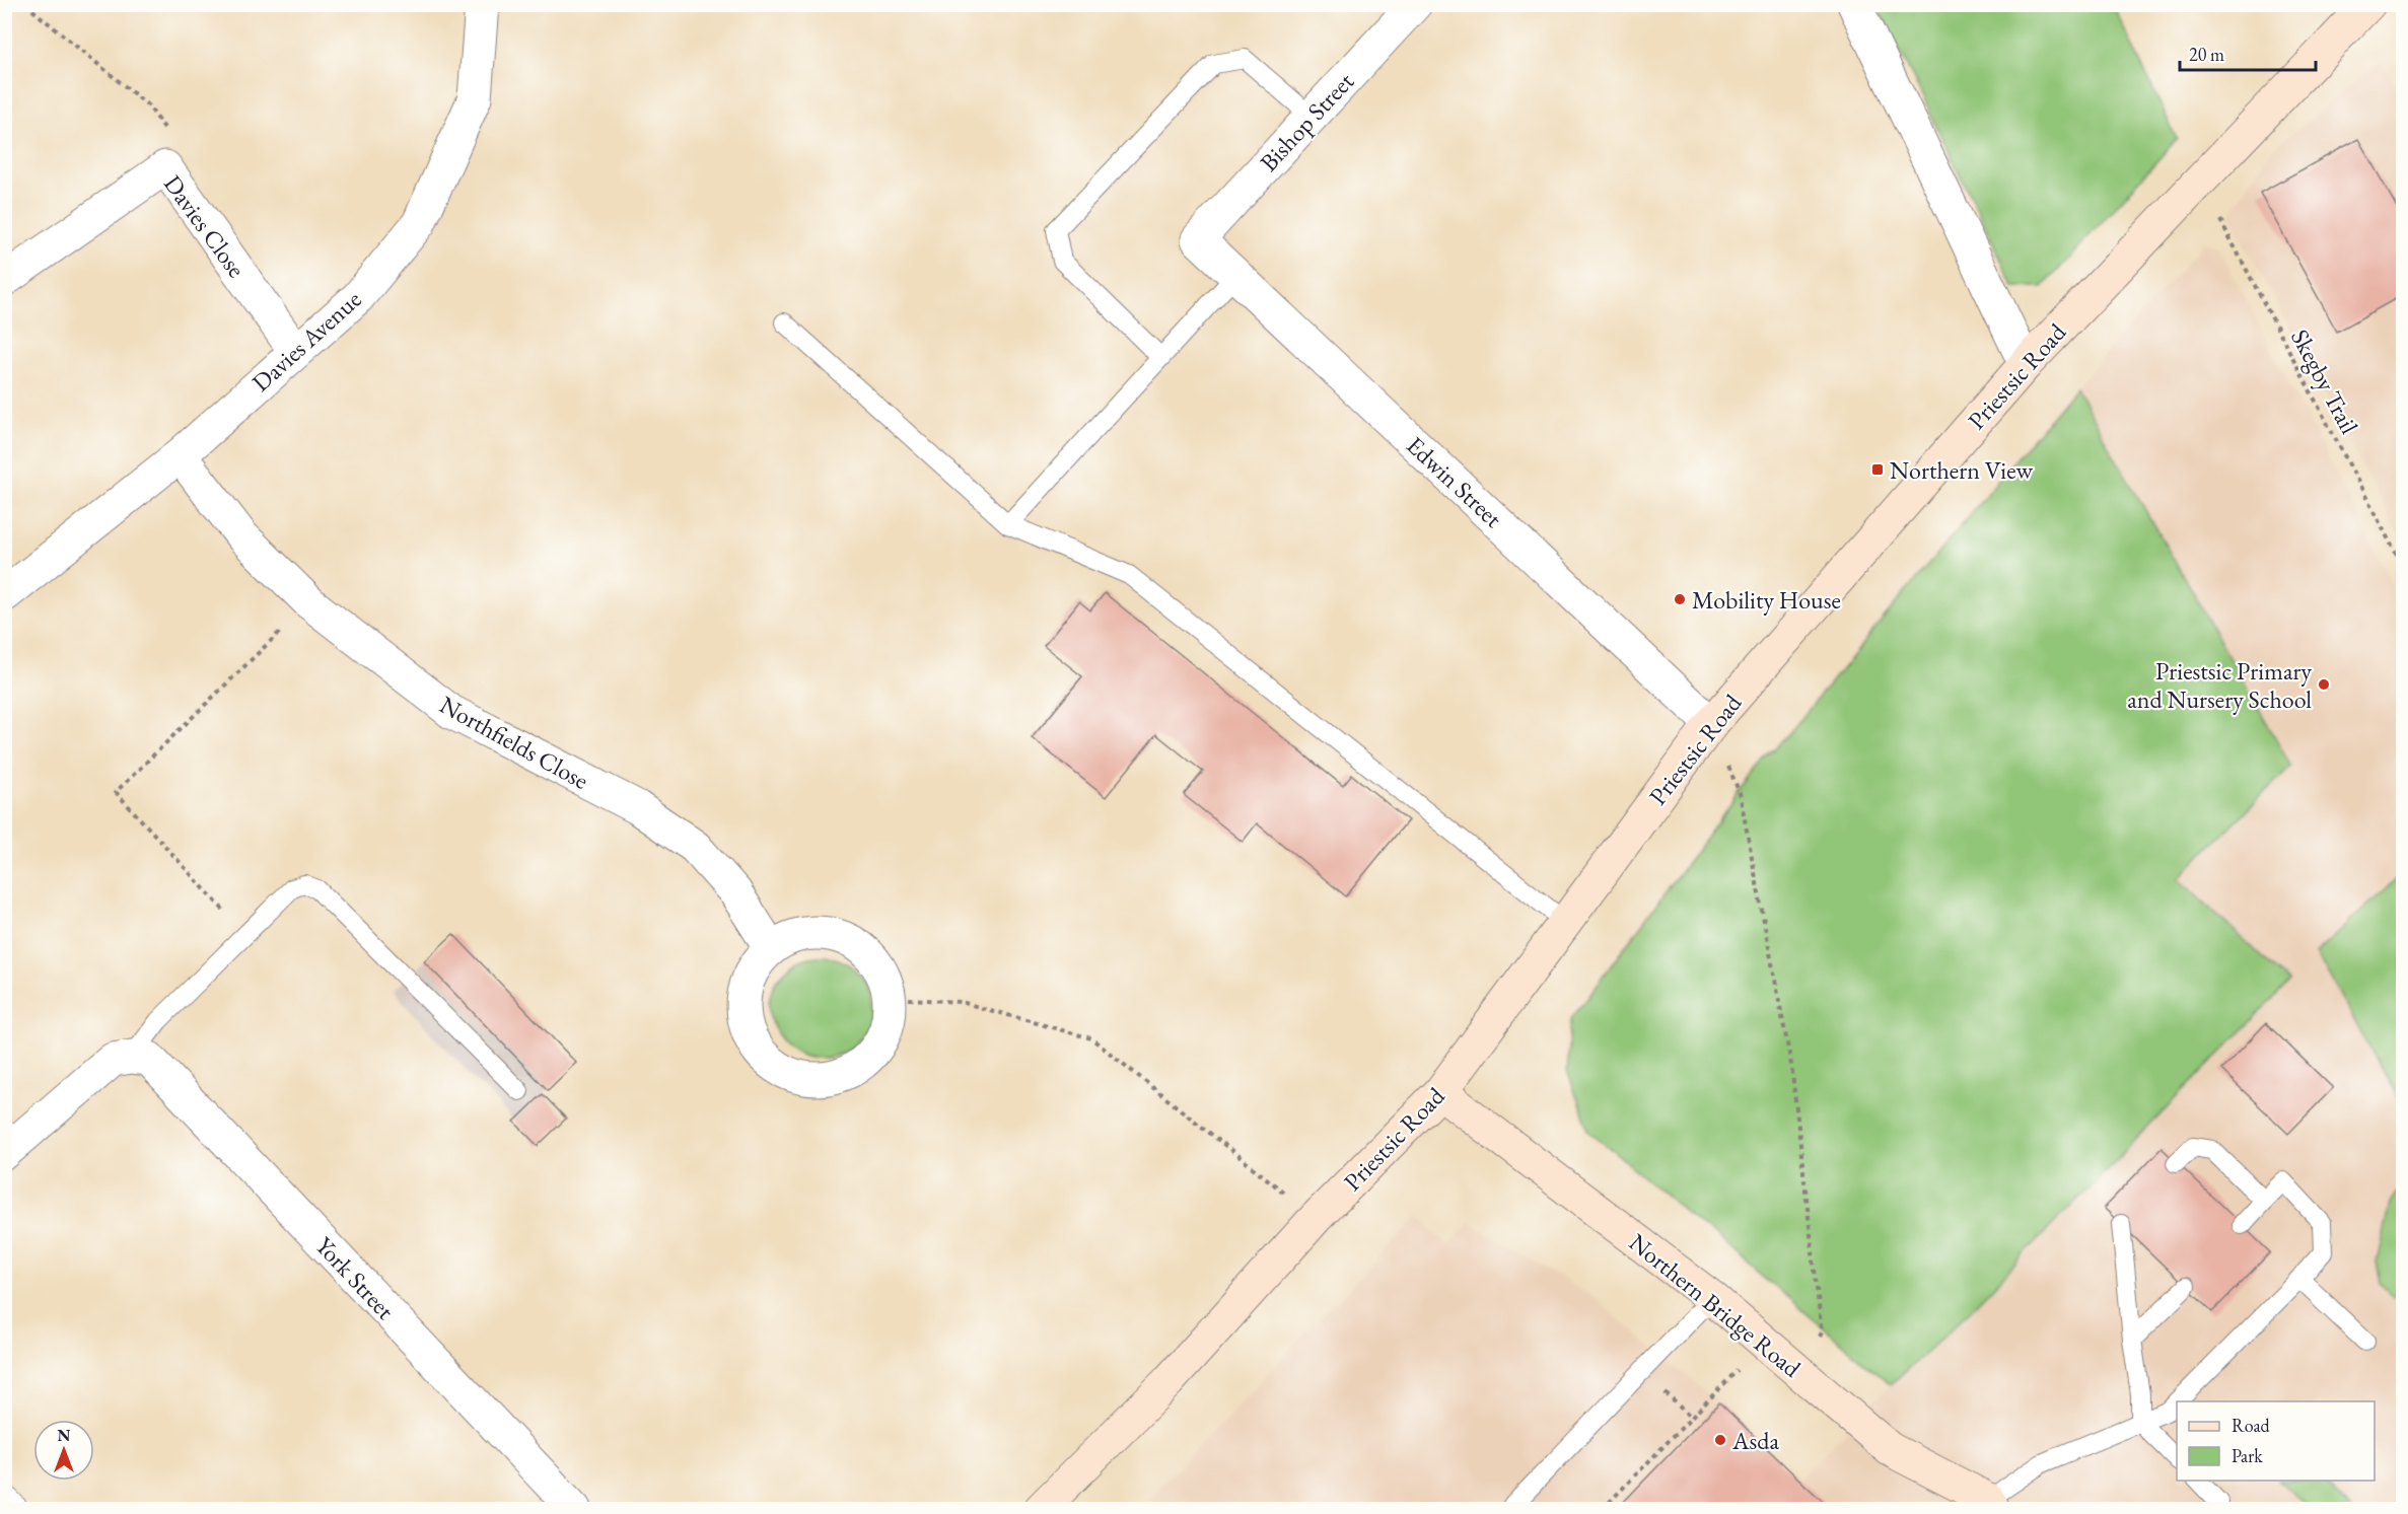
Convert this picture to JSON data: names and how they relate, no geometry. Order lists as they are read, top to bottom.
{
  "streets": {
    "main road": ["Priestsic Road", "Northern Bridge Road"],
    "street": [
      "Bishop Street",
      "Davies Close",
      "Davies Avenue",
      "Edwin Street",
      "Northfields Close",
      "York Street"
    ],
    "path": ["Skegby Trail"]
  },
  "crossings": [
    ["Bishop Street", "Edwin Street"],
    ["Davies Close", "Davies Avenue"],
    ["Davies Avenue", "Northfields Close"],
    ["Priestsic Road", "Edwin Street"],
    ["Priestsic Road", "Northern Bridge Road"]
  ],
  "places": {
    "transit": ["Northern View"],
    "other": ["Mobility House", "Priestsic Primary and Nursery School", "Asda"]
  },
  "legend": ["Road", "Park"],
  "scale_bar": "20 m",
  "north": "top"
}
